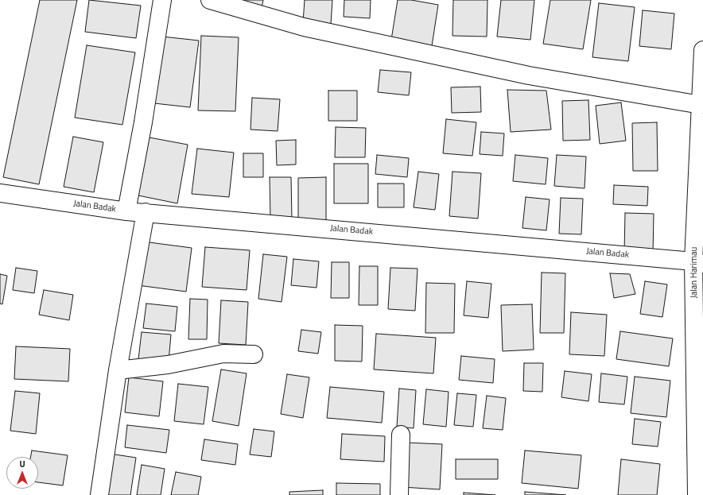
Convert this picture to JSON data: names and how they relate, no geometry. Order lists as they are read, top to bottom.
{
  "streets": {
    "street": ["Jalan Badak", "Jalan Harimau"]
  },
  "crossings": [
    ["Jalan Badak", "Jalan Harimau"]
  ],
  "north": "top"
}
